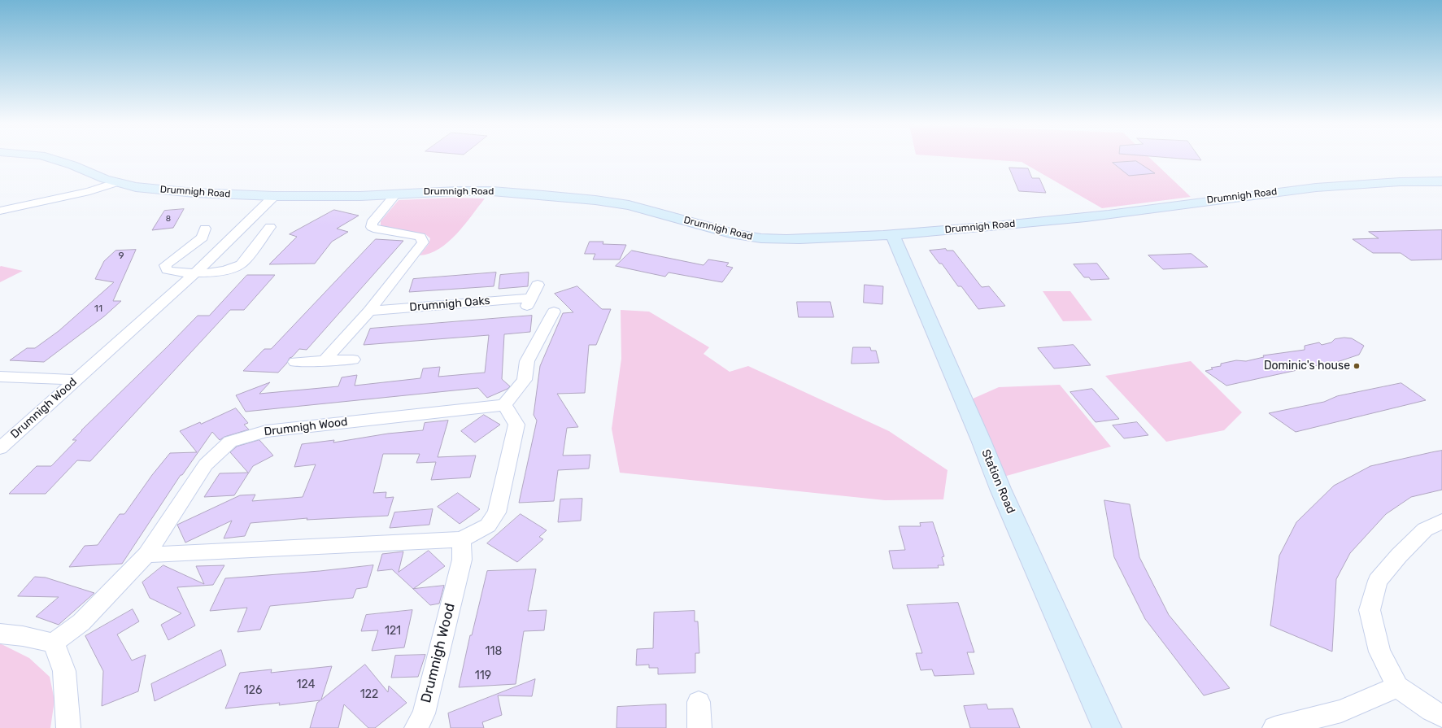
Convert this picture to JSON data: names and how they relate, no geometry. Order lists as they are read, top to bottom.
{
  "streets": {
    "main road": ["Drumnigh Road", "Station Road"],
    "street": ["Drumnigh Oaks", "Drumnigh Wood"]
  },
  "crossings": [
    ["Drumnigh Road", "Drumnigh Wood"],
    ["Drumnigh Road", "Station Road"]
  ],
  "places": ["Dominic's house"],
  "house_numbers": [
    "8",
    "9",
    "11",
    "121",
    "118",
    "119",
    "124",
    "126",
    "122"
  ]
}
